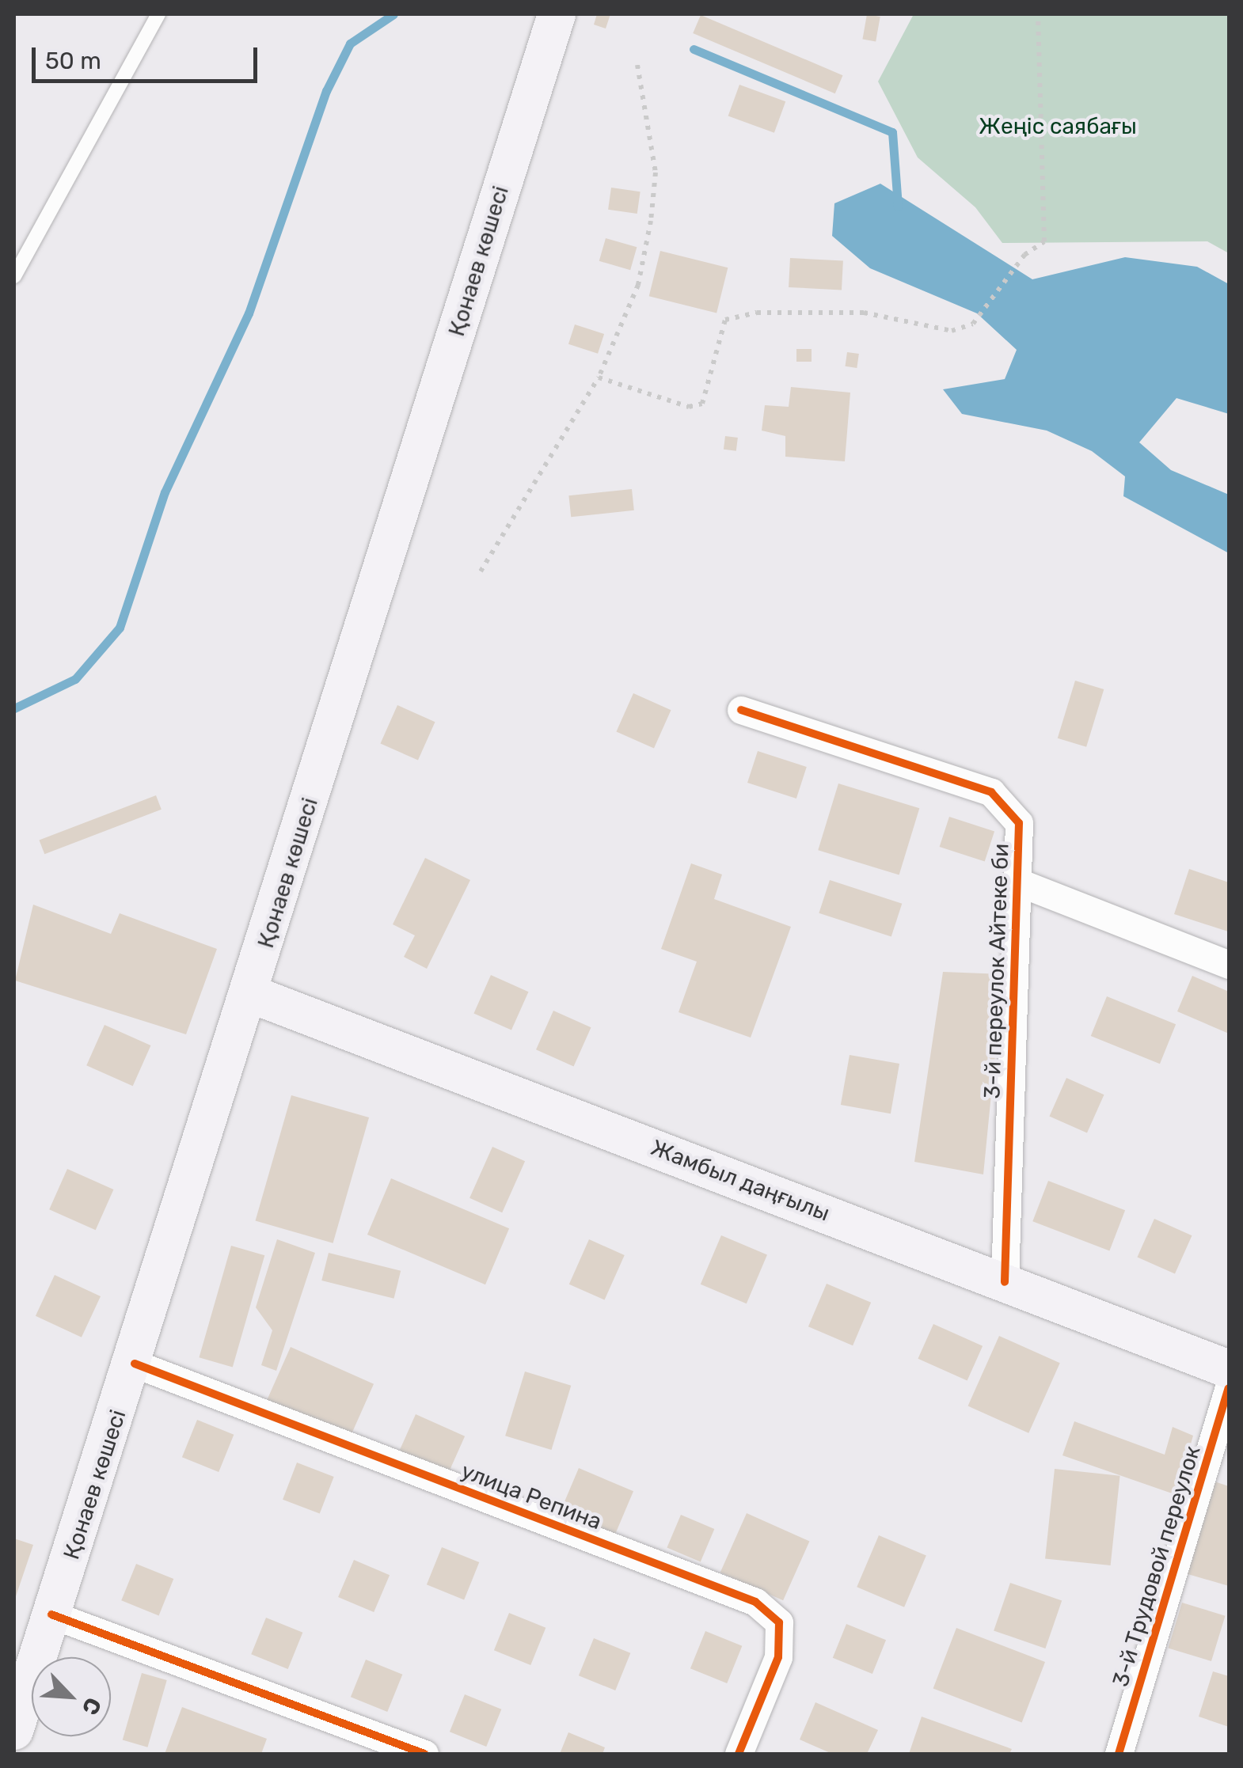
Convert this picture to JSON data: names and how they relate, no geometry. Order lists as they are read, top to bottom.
{
  "streets": {
    "main road": ["Қонаев көшесі", "Жамбыл даңғылы"],
    "street": ["3-й переулок Айтеке би", "улица Репина", "3-й Трудовой переулок"]
  },
  "crossings": [
    ["Қонаев көшесі", "Жамбыл даңғылы"],
    ["Қонаев көшесі", "улица Репина"],
    ["3-й переулок Айтеке би", "Жамбыл даңғылы"]
  ],
  "parks": ["Жеңіс саябағы"],
  "scale_bar": "50 m",
  "north": "bottom right"
}
